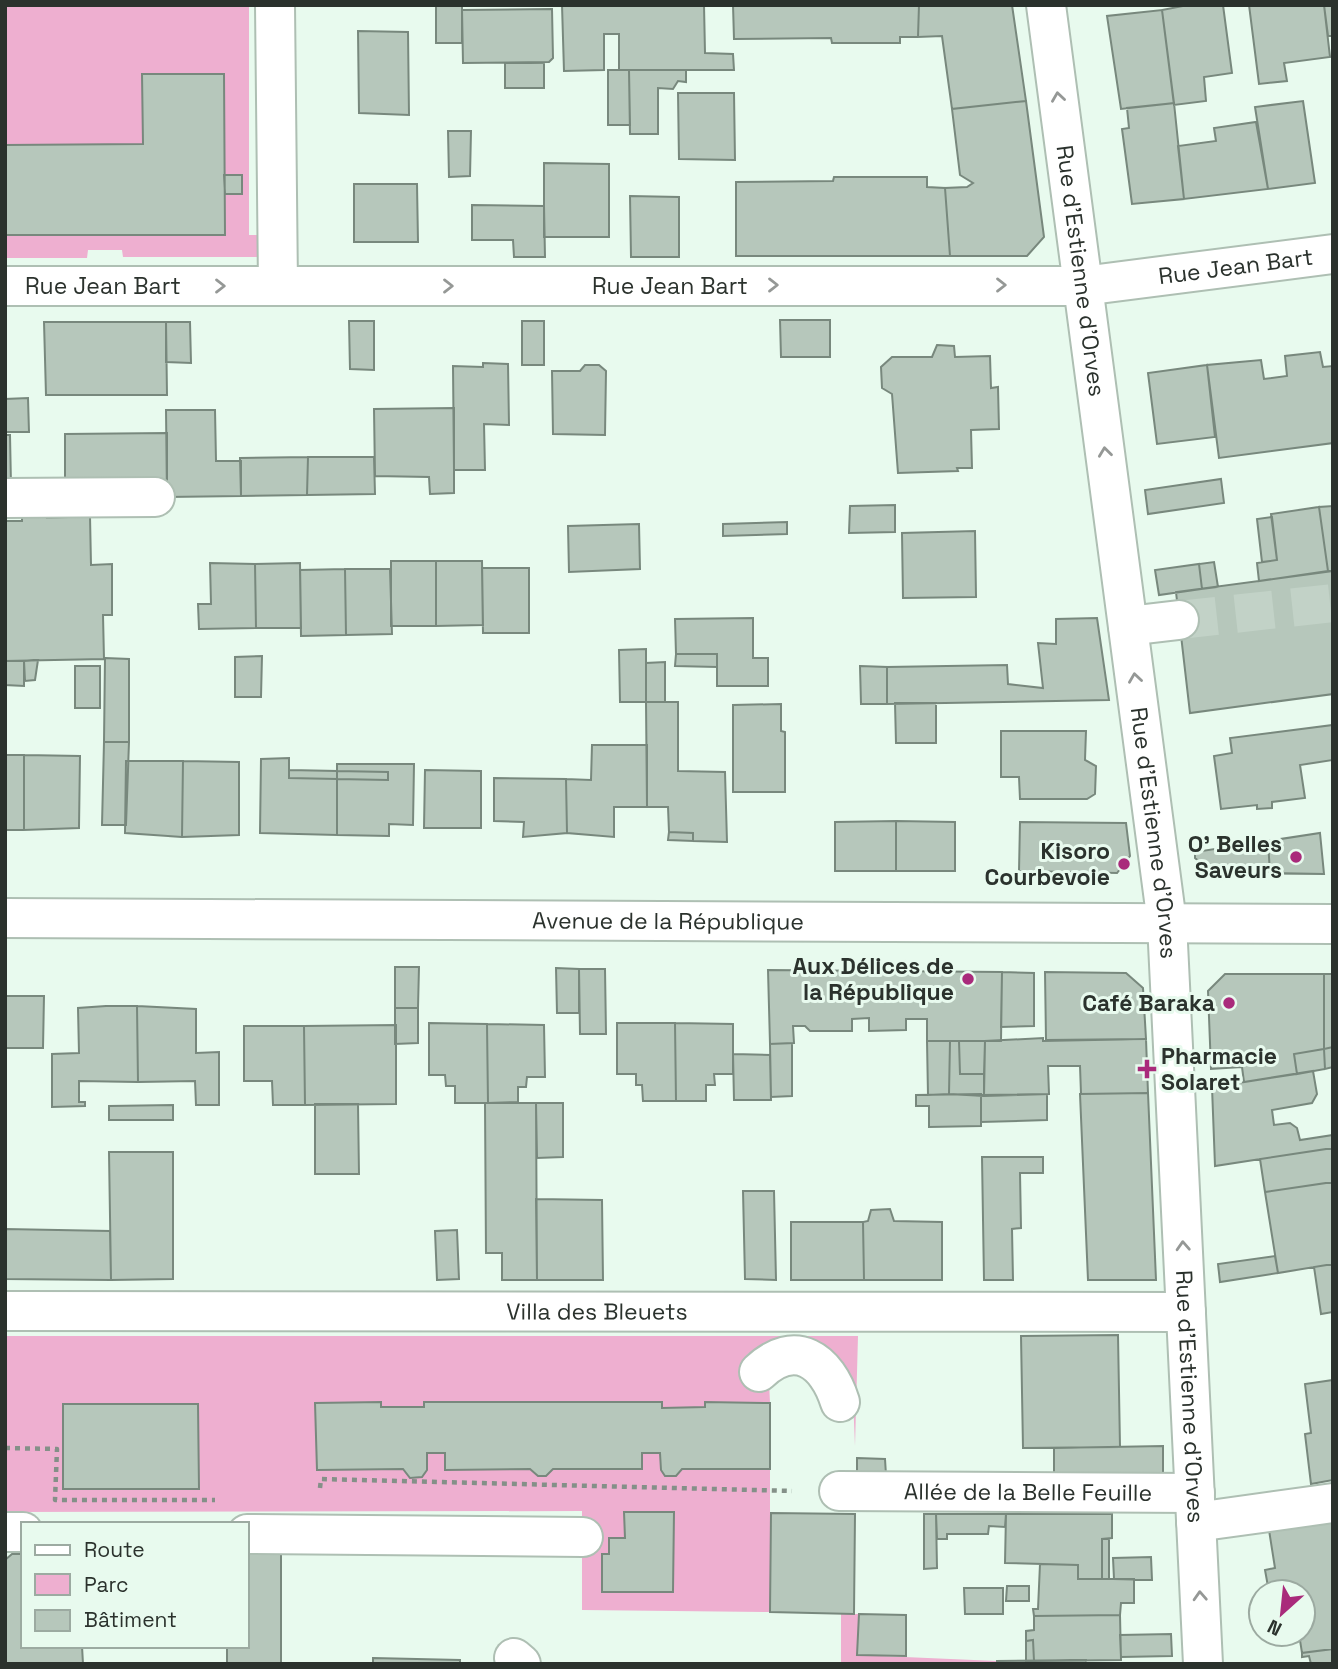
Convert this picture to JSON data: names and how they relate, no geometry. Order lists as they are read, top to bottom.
{
  "streets": {
    "street": [
      "Rue Jean Bart",
      "Rue d'Estienne d'Orves",
      "Avenue de la République",
      "Villa des Bleuets",
      "Allée de la Belle Feuille"
    ]
  },
  "crossings": [
    ["Rue Jean Bart", "Rue d'Estienne d'Orves"],
    ["Rue d'Estienne d'Orves", "Avenue de la République"],
    ["Rue d'Estienne d'Orves", "Villa des Bleuets"],
    ["Rue d'Estienne d'Orves", "Allée de la Belle Feuille"]
  ],
  "one_way": ["Rue Jean Bart", "Rue d'Estienne d'Orves"],
  "places": {
    "other": [
      "O' Belles Saveurs",
      "Kisoro Courbevoie",
      "Aux Délices de la République",
      "Café Baraka"
    ],
    "health": ["Pharmacie Solaret"]
  },
  "legend": ["Route", "Parc", "Bâtiment"],
  "north": "bottom left"
}
